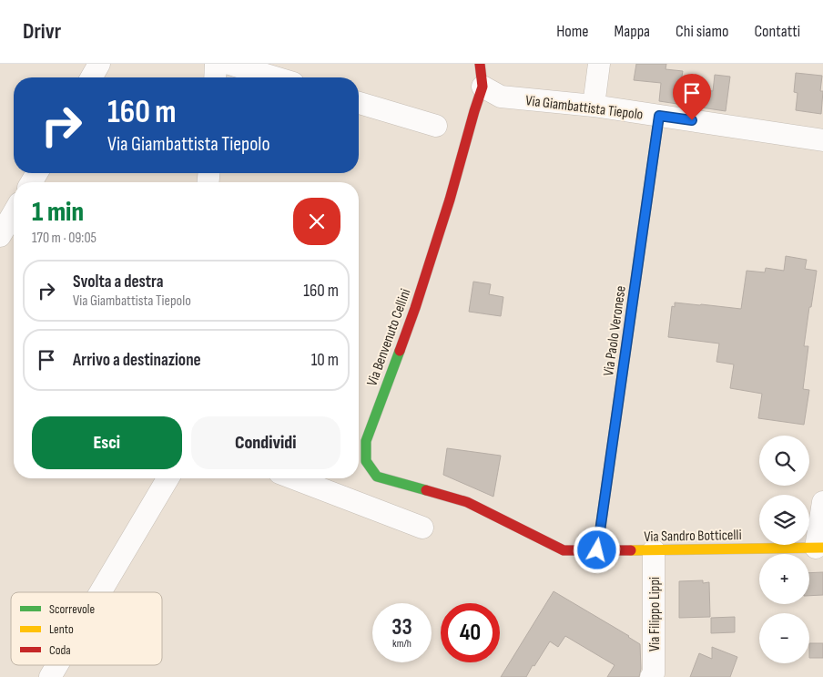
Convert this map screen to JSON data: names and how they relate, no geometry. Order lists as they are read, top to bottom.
{
  "streets": {
    "street": [
      "Via Giambattista Tiepolo",
      "Via Paolo Veronese",
      "Via Benvenuto Cellini",
      "Via Sandro Botticelli",
      "Via Filippo Lippi"
    ]
  },
  "crossings": [
    ["Via Giambattista Tiepolo", "Via Paolo Veronese"],
    ["Via Giambattista Tiepolo", "Via Benvenuto Cellini"],
    ["Via Paolo Veronese", "Via Sandro Botticelli"],
    ["Via Benvenuto Cellini", "Via Sandro Botticelli"],
    ["Via Sandro Botticelli", "Via Filippo Lippi"]
  ],
  "legend": ["Scorrevole", "Lento", "Coda"],
  "page": {
    "header": "Drivr",
    "nav": [
      "Home",
      "Mappa",
      "Chi siamo",
      "Contatti"
    ],
    "turn": ["160 m", "Via Giambattista Tiepolo"],
    "heading": ["1 min", "170 m · 09:05"],
    "list": [
      {
        "name": "Svolta a destra",
        "note": "Via Giambattista Tiepolo",
        "value": "160 m"
      },
      {
        "name": "Arrivo a destinazione",
        "value": "10 m"
      }
    ],
    "buttons": ["Esci", "Condividi"],
    "map_buttons": ["+", "−"],
    "speed": "33 km/h",
    "limit": "40"
  }
}
